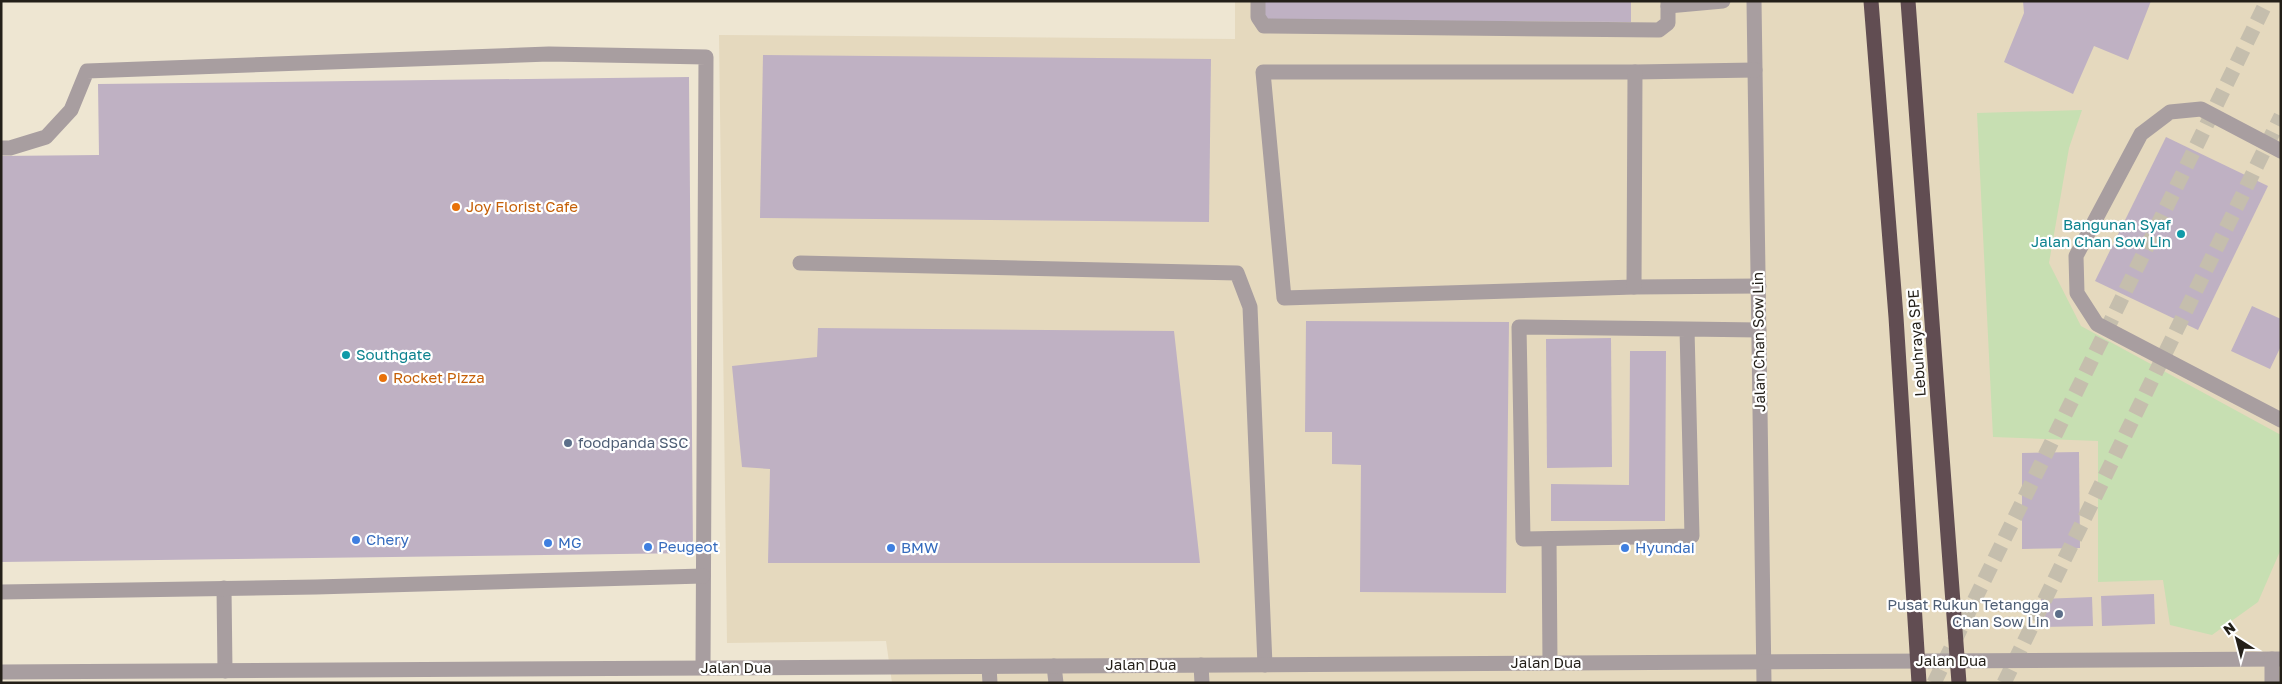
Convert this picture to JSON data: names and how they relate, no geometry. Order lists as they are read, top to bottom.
{
  "streets": {
    "highway": ["Lebuhraya SPE"],
    "street": ["Jalan Chan Sow Lin", "Jalan Dua"]
  },
  "crossings": [
    ["Jalan Chan Sow Lin", "Jalan Dua"]
  ],
  "places": [
    "Joy Florist Cafe",
    "Bangunan Syaf Jalan Chan Sow Lin",
    "Southgate",
    "Rocket Pizza",
    "foodpanda SSC",
    "Chery",
    "MG",
    "Peugeot",
    "BMW",
    "Hyundai",
    "Pusat Rukun Tetangga Chan Sow Lin"
  ],
  "north": "top left"
}
